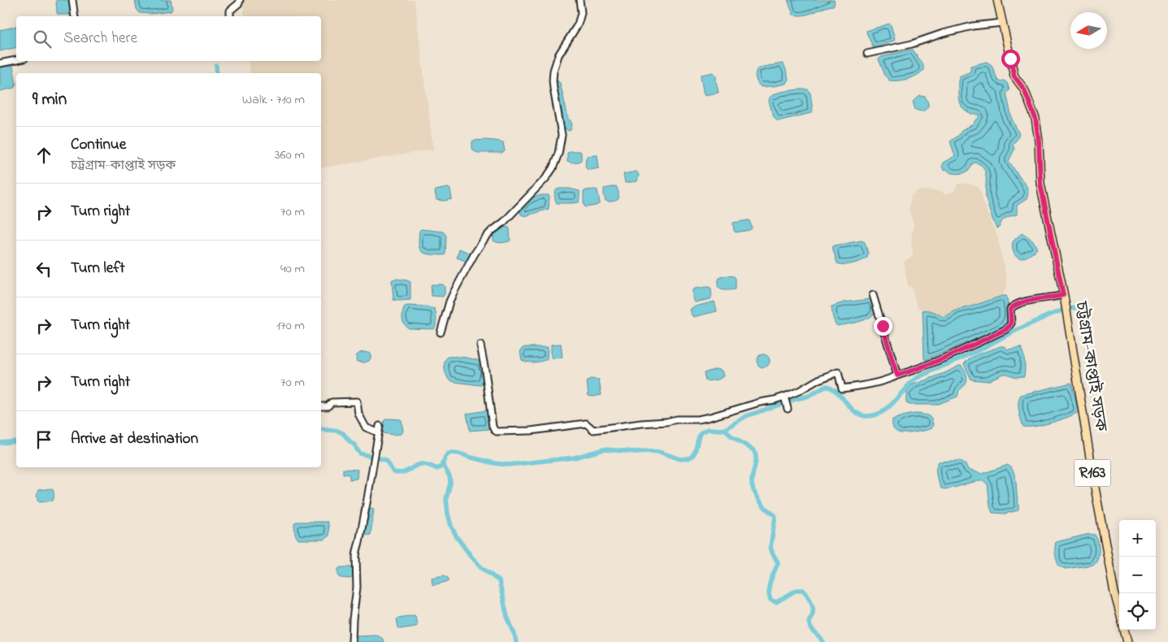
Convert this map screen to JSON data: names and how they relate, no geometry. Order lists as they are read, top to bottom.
{
  "streets": {
    "main road": ["চট্টগ্রাম-কাপ্তাই সড়ক", "R163"]
  },
  "north": "left",
  "page": {
    "search": "Search here",
    "heading": ["9 min", "Walk · 710 m"],
    "list": [
      ["Continue", "চট্টগ্রাম-কাপ্তাই সড়ক", "360 m"],
      ["Turn right", "70 m"],
      ["Turn left", "40 m"],
      ["Turn right", "170 m"],
      ["Turn right", "70 m"],
      "Arrive at destination"
    ],
    "map_buttons": ["+", "−"]
  }
}
